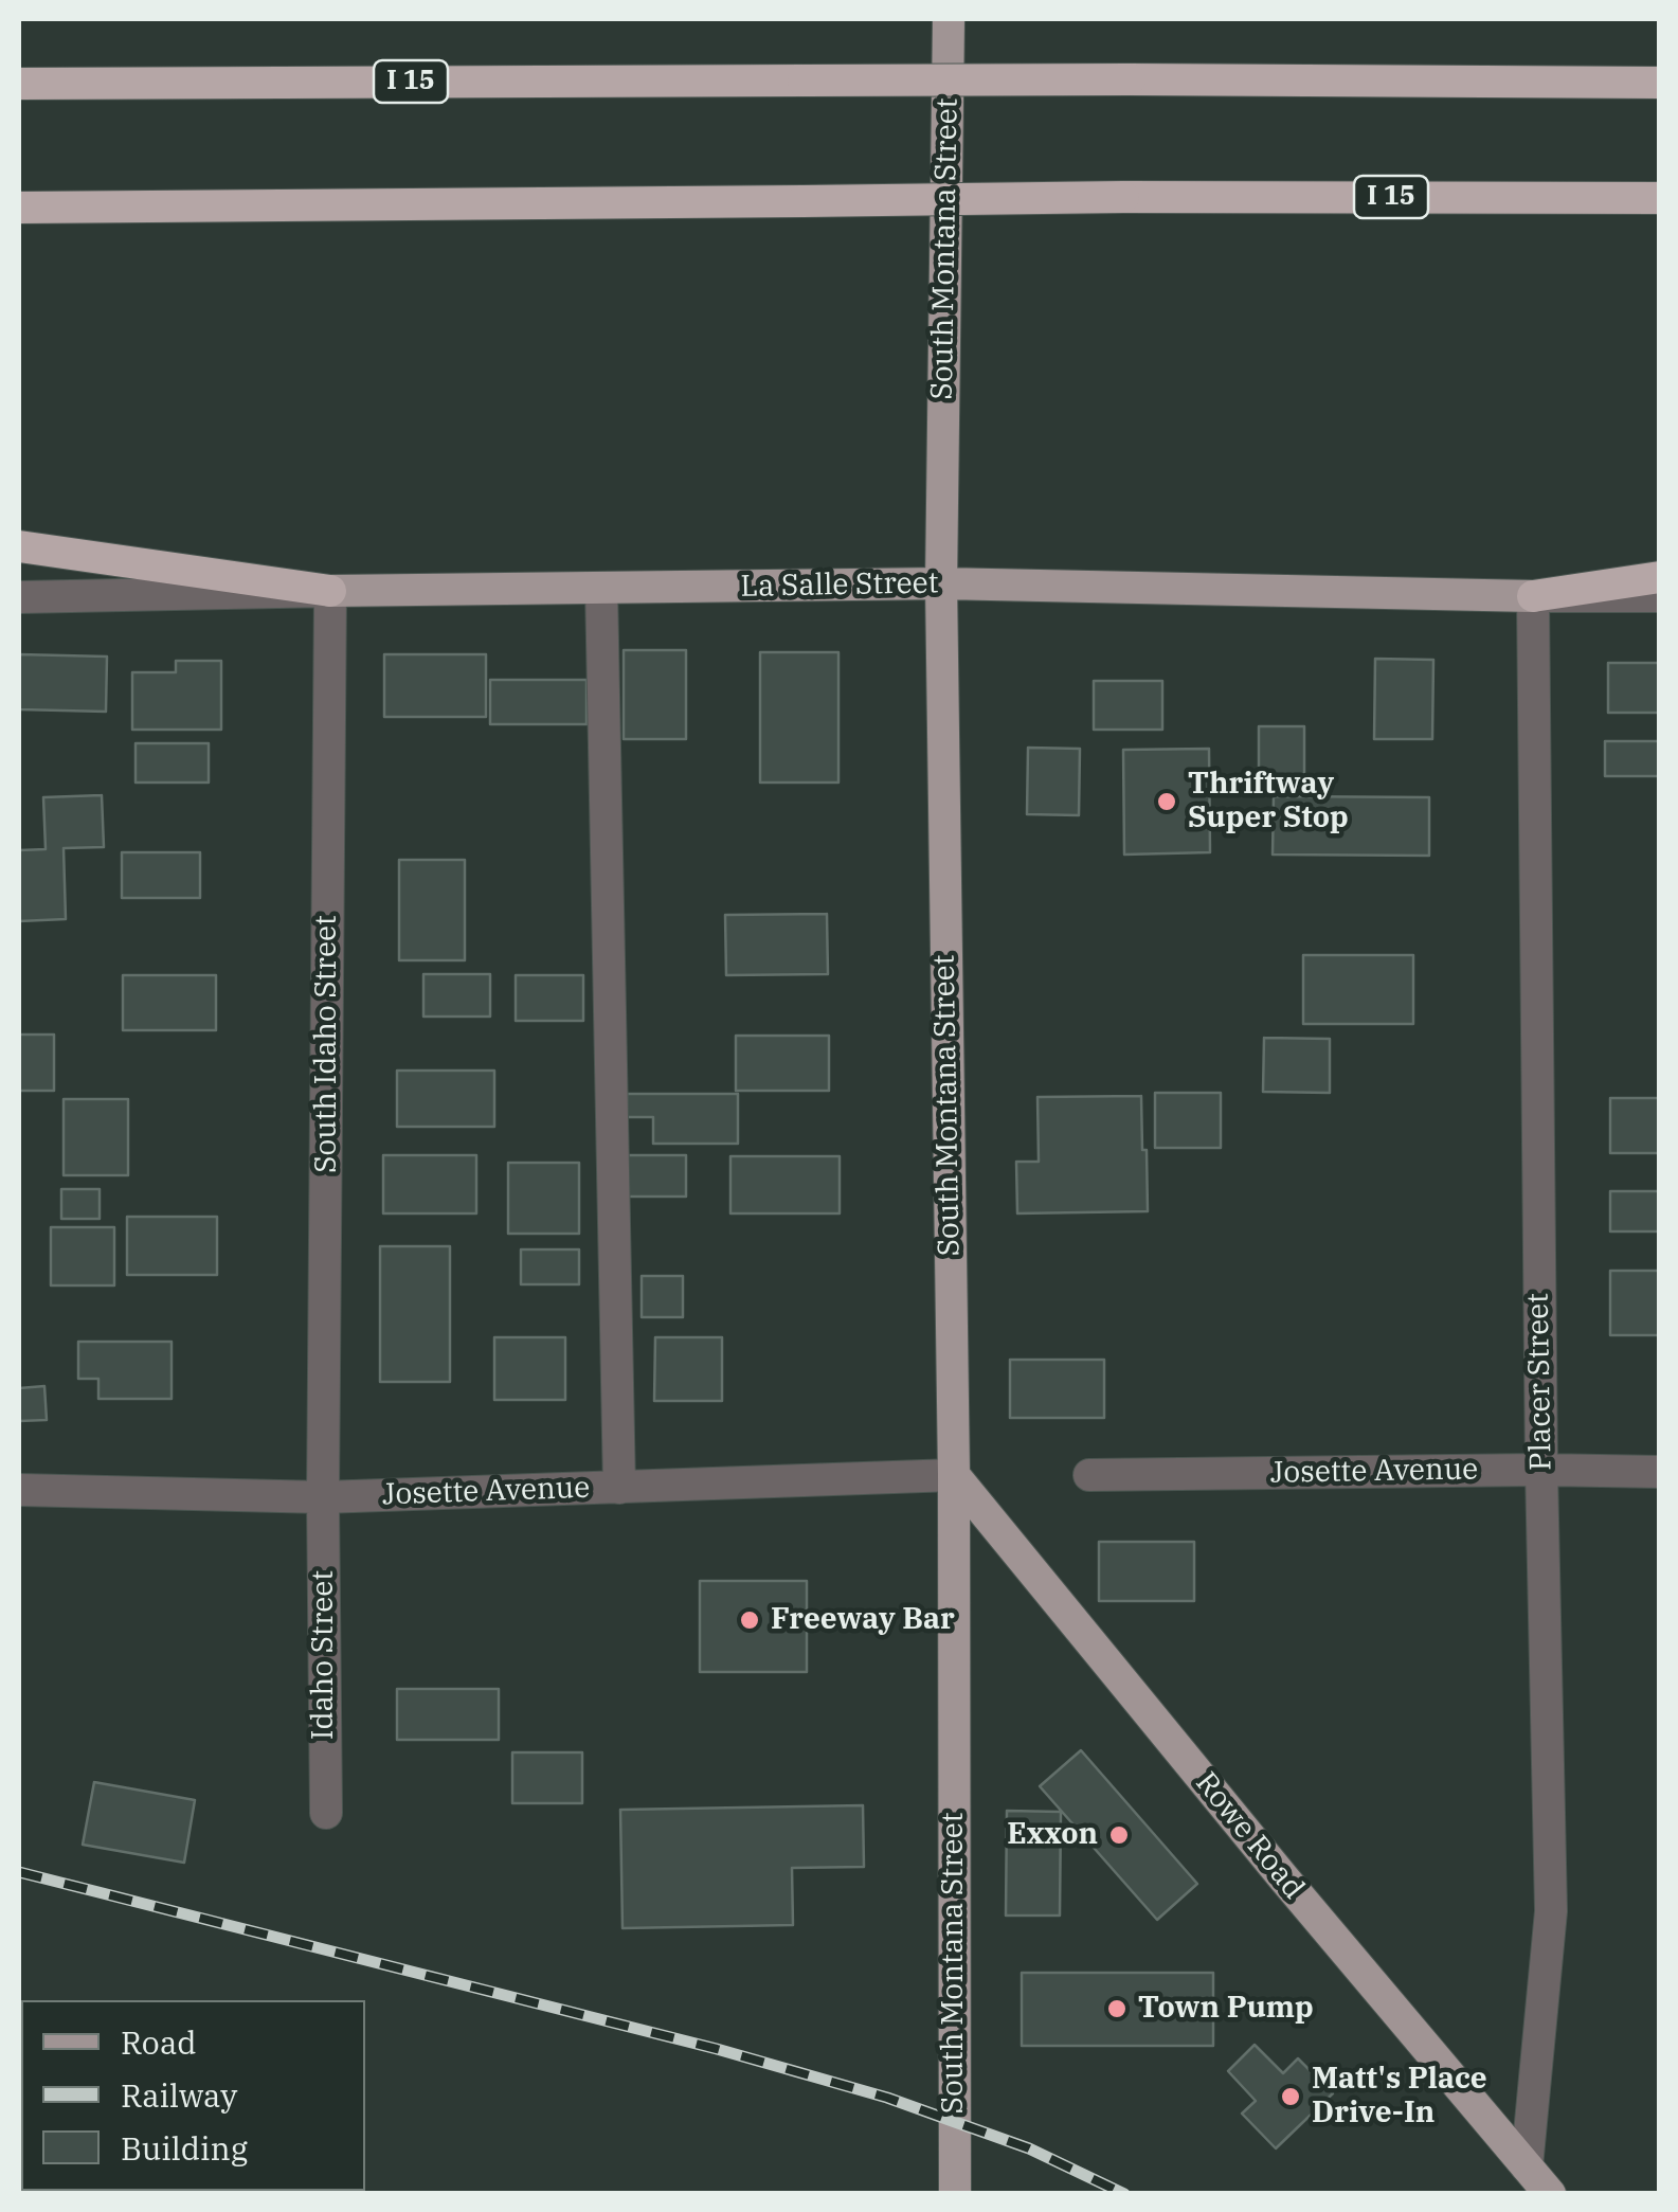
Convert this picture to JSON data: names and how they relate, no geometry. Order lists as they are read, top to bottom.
{
  "streets": {
    "highway": ["I 15"],
    "main road": ["South Montana Street", "La Salle Street", "Rowe Road"],
    "street": [
      "South Idaho Street",
      "Placer Street",
      "Josette Avenue",
      "Idaho Street"
    ]
  },
  "crossings": [
    ["South Montana Street", "La Salle Street"],
    ["South Montana Street", "Josette Avenue"],
    ["South Montana Street", "Rowe Road"],
    ["La Salle Street", "South Idaho Street"],
    ["La Salle Street", "Placer Street"],
    ["South Idaho Street", "Josette Avenue"],
    ["South Idaho Street", "Idaho Street"],
    ["Placer Street", "Josette Avenue"],
    ["Placer Street", "Rowe Road"],
    ["Josette Avenue", "Idaho Street"],
    ["Josette Avenue", "Rowe Road"]
  ],
  "places": [
    "Thriftway Super Stop",
    "Freeway Bar",
    "Exxon",
    "Town Pump",
    "Matt's Place Drive-In"
  ],
  "legend": ["Road", "Railway", "Building"]
}
